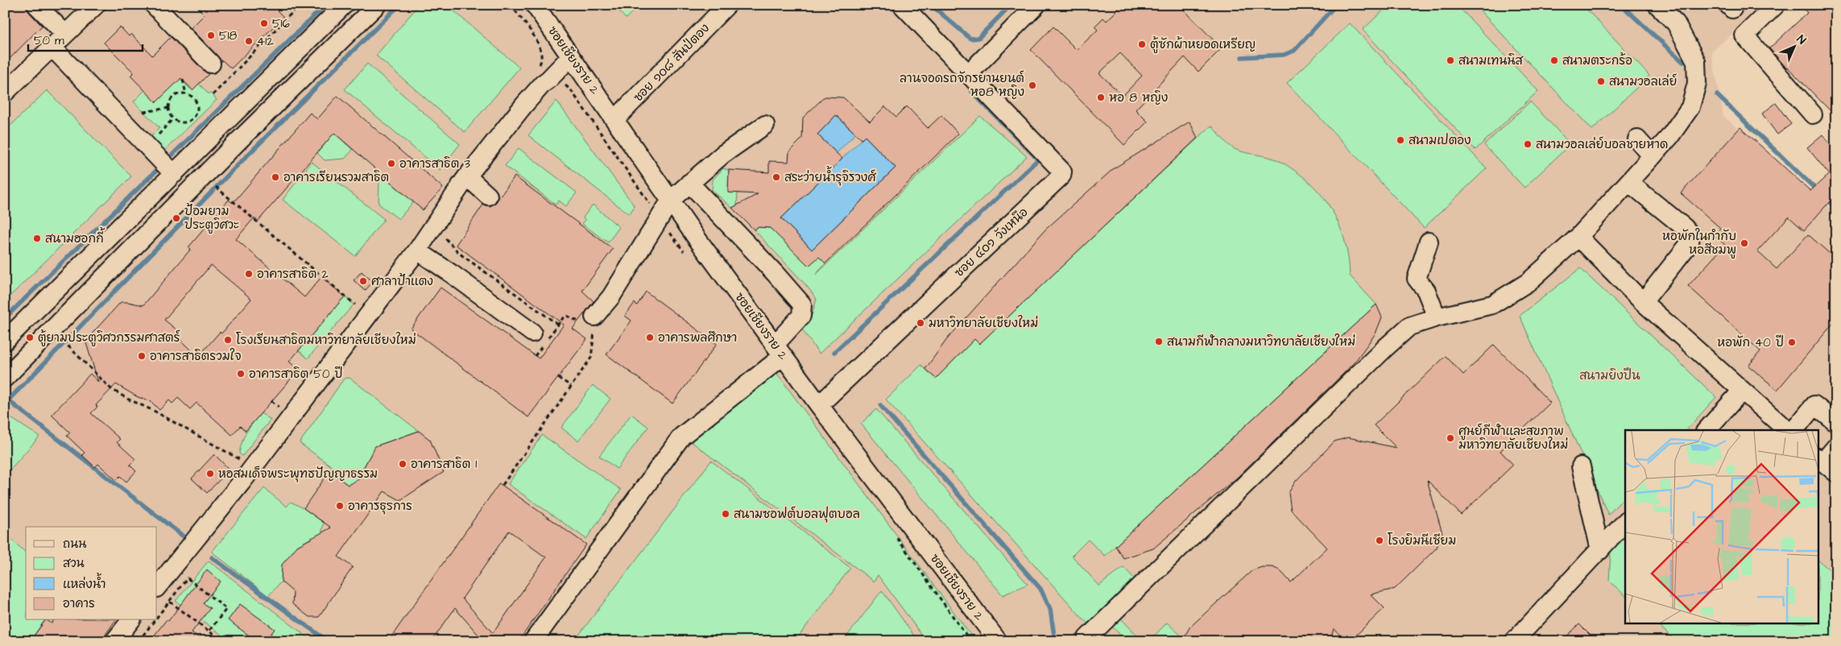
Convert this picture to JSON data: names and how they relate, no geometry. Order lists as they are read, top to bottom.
{
  "streets": {
    "street": ["ซอยเชียงราย 2", "ซอย ๑๐๘ สันป่ตอง", "ซอย ๔๐๑ วังเหนึอ"]
  },
  "crossings": [
    ["ซอยเชียงราย 2", "ซอย ๑๐๘ สันป่ตอง"],
    ["ซอยเชียงราย 2", "ซอย ๔๐๑ วังเหนึอ"]
  ],
  "parks": ["สนามยิงปืน"],
  "places": [
    "516",
    "518",
    "412",
    "ตู้ซักผ้าหยอดเหรียญ",
    "สนามเทนนิส",
    "สนามตระกร้อ",
    "สนามวอลเล่ย์",
    "ลานจอดรถจักรยานยนต์ หอ8 หญิง",
    "หอ 8 หญิง",
    "สนามเปตอง",
    "สนามวอลเล่ย์บอลชายหาด",
    "อาคารสาธิต 3",
    "อาคารเรียนรวมสาธิต",
    "สระว่ายน้ำรุจิรวงศ์",
    "ป้อมยาม ประตูวิศวะ",
    "สนามฮอกกี้",
    "หอพักในกำกับ หอสีชมพู",
    "อาคารสาธิต 2",
    "ศาลาป้าแตง",
    "มหาวิทยาลัยเชียงใหม่",
    "ตู้ยามประตูวิศวกรรมศาสตร์",
    "อาคารพลศึกษา",
    "โรงเรียนสาธิตมหาวิทยาลัยเชียงใหม่",
    "สนามกีฬากลางมหาวิทยาลัยเชียงใหม่",
    "หอพัก 40 ปี",
    "อาคารสาธิตรวมใจ",
    "อาคารสาธิต 50 ปี",
    "ศูนย์กีฬาและสุขภาพ มหาวิทยาลัยเชียงใหม่",
    "อาคารสาธิต 1",
    "หอสมเด็จพระพุทธปัญญาธรรม",
    "อาคารธุรการ",
    "สนามซอฟต์บอลฟุตบอล",
    "โรงยิมนีเซียม"
  ],
  "legend": [
    "ถนน",
    "สวน",
    "แหล่งน้ำ",
    "อาคาร"
  ],
  "scale_bar": "50 m",
  "north": "top right"
}
